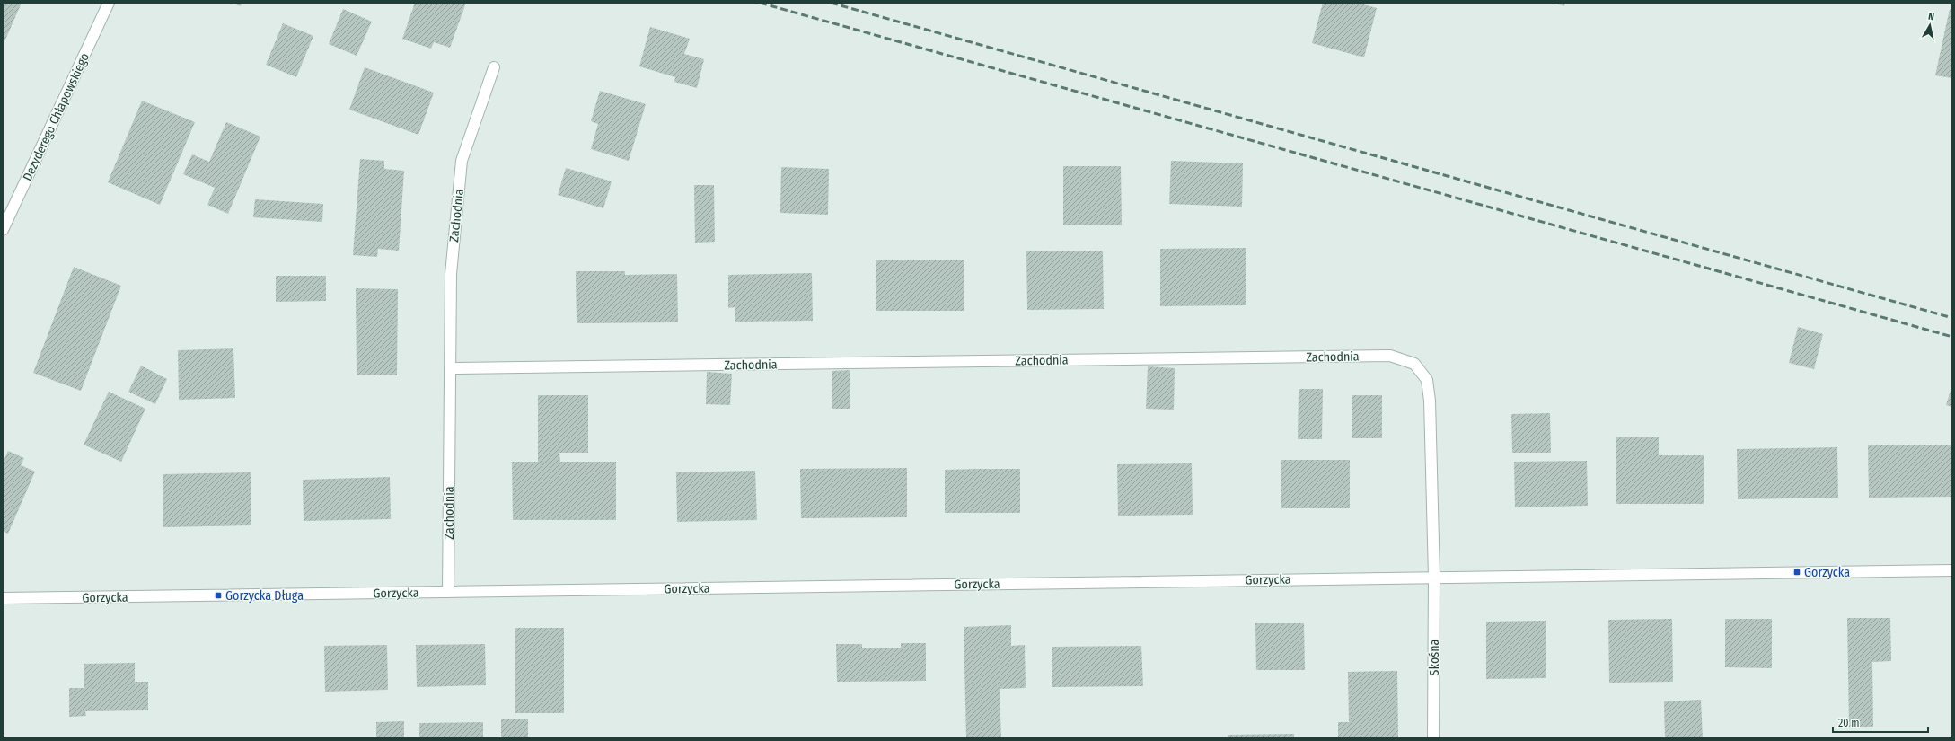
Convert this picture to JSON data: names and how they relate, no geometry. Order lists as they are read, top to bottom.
{
  "streets": {
    "street": [
      "Dezyderego Chłapowskiego",
      "Zachodnia",
      "Gorzycka",
      "Skośna"
    ]
  },
  "crossings": [
    ["Zachodnia", "Gorzycka"],
    ["Zachodnia", "Skośna"],
    ["Gorzycka", "Skośna"]
  ],
  "places": {
    "transit": ["Gorzycka", "Gorzycka Długa"]
  },
  "scale_bar": "20 m",
  "north": "top"
}
